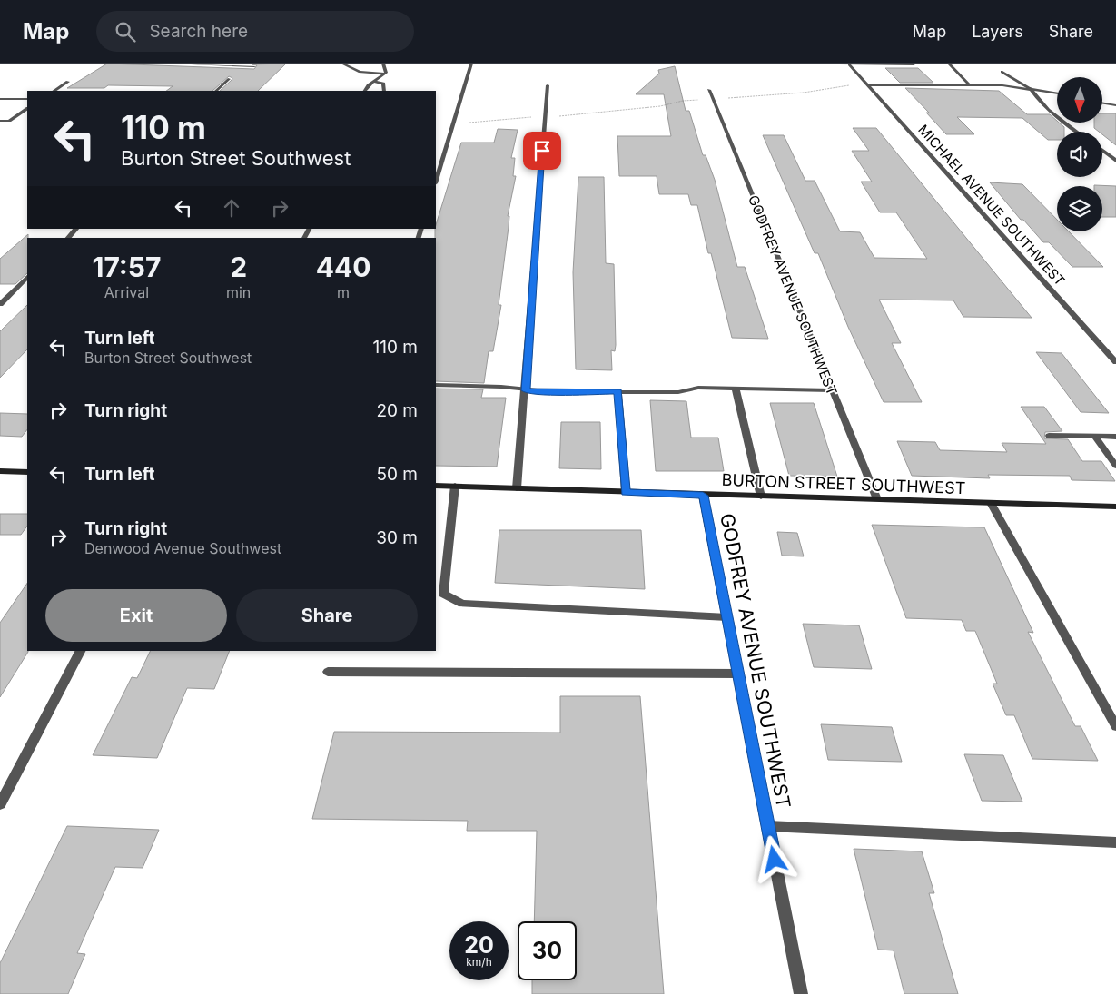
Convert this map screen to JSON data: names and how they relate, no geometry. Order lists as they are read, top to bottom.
{
  "streets": {
    "main road": ["BURTON STREET SOUTHWEST"],
    "street": ["MICHAEL AVENUE SOUTHWEST", "GODFREY AVENUE SOUTHWEST"]
  },
  "crossings": [
    ["GODFREY AVENUE SOUTHWEST", "BURTON STREET SOUTHWEST"]
  ],
  "north": "bottom",
  "page": {
    "header": "Map",
    "search": "Search here",
    "nav": ["Map", "Layers", "Share"],
    "turn": ["110 m", "Burton Street Southwest"],
    "eta": [
      "17:57",
      "Arrival",
      "2",
      "min",
      "440",
      "m"
    ],
    "list": [
      {
        "name": "Turn left",
        "note": "Burton Street Southwest",
        "value": "110 m"
      },
      {
        "name": "Turn right",
        "value": "20 m"
      },
      {
        "name": "Turn left",
        "value": "50 m"
      },
      {
        "name": "Turn right",
        "note": "Denwood Avenue Southwest",
        "value": "30 m"
      }
    ],
    "buttons": ["Exit", "Share"],
    "speed": "20 km/h",
    "limit": "30"
  }
}
